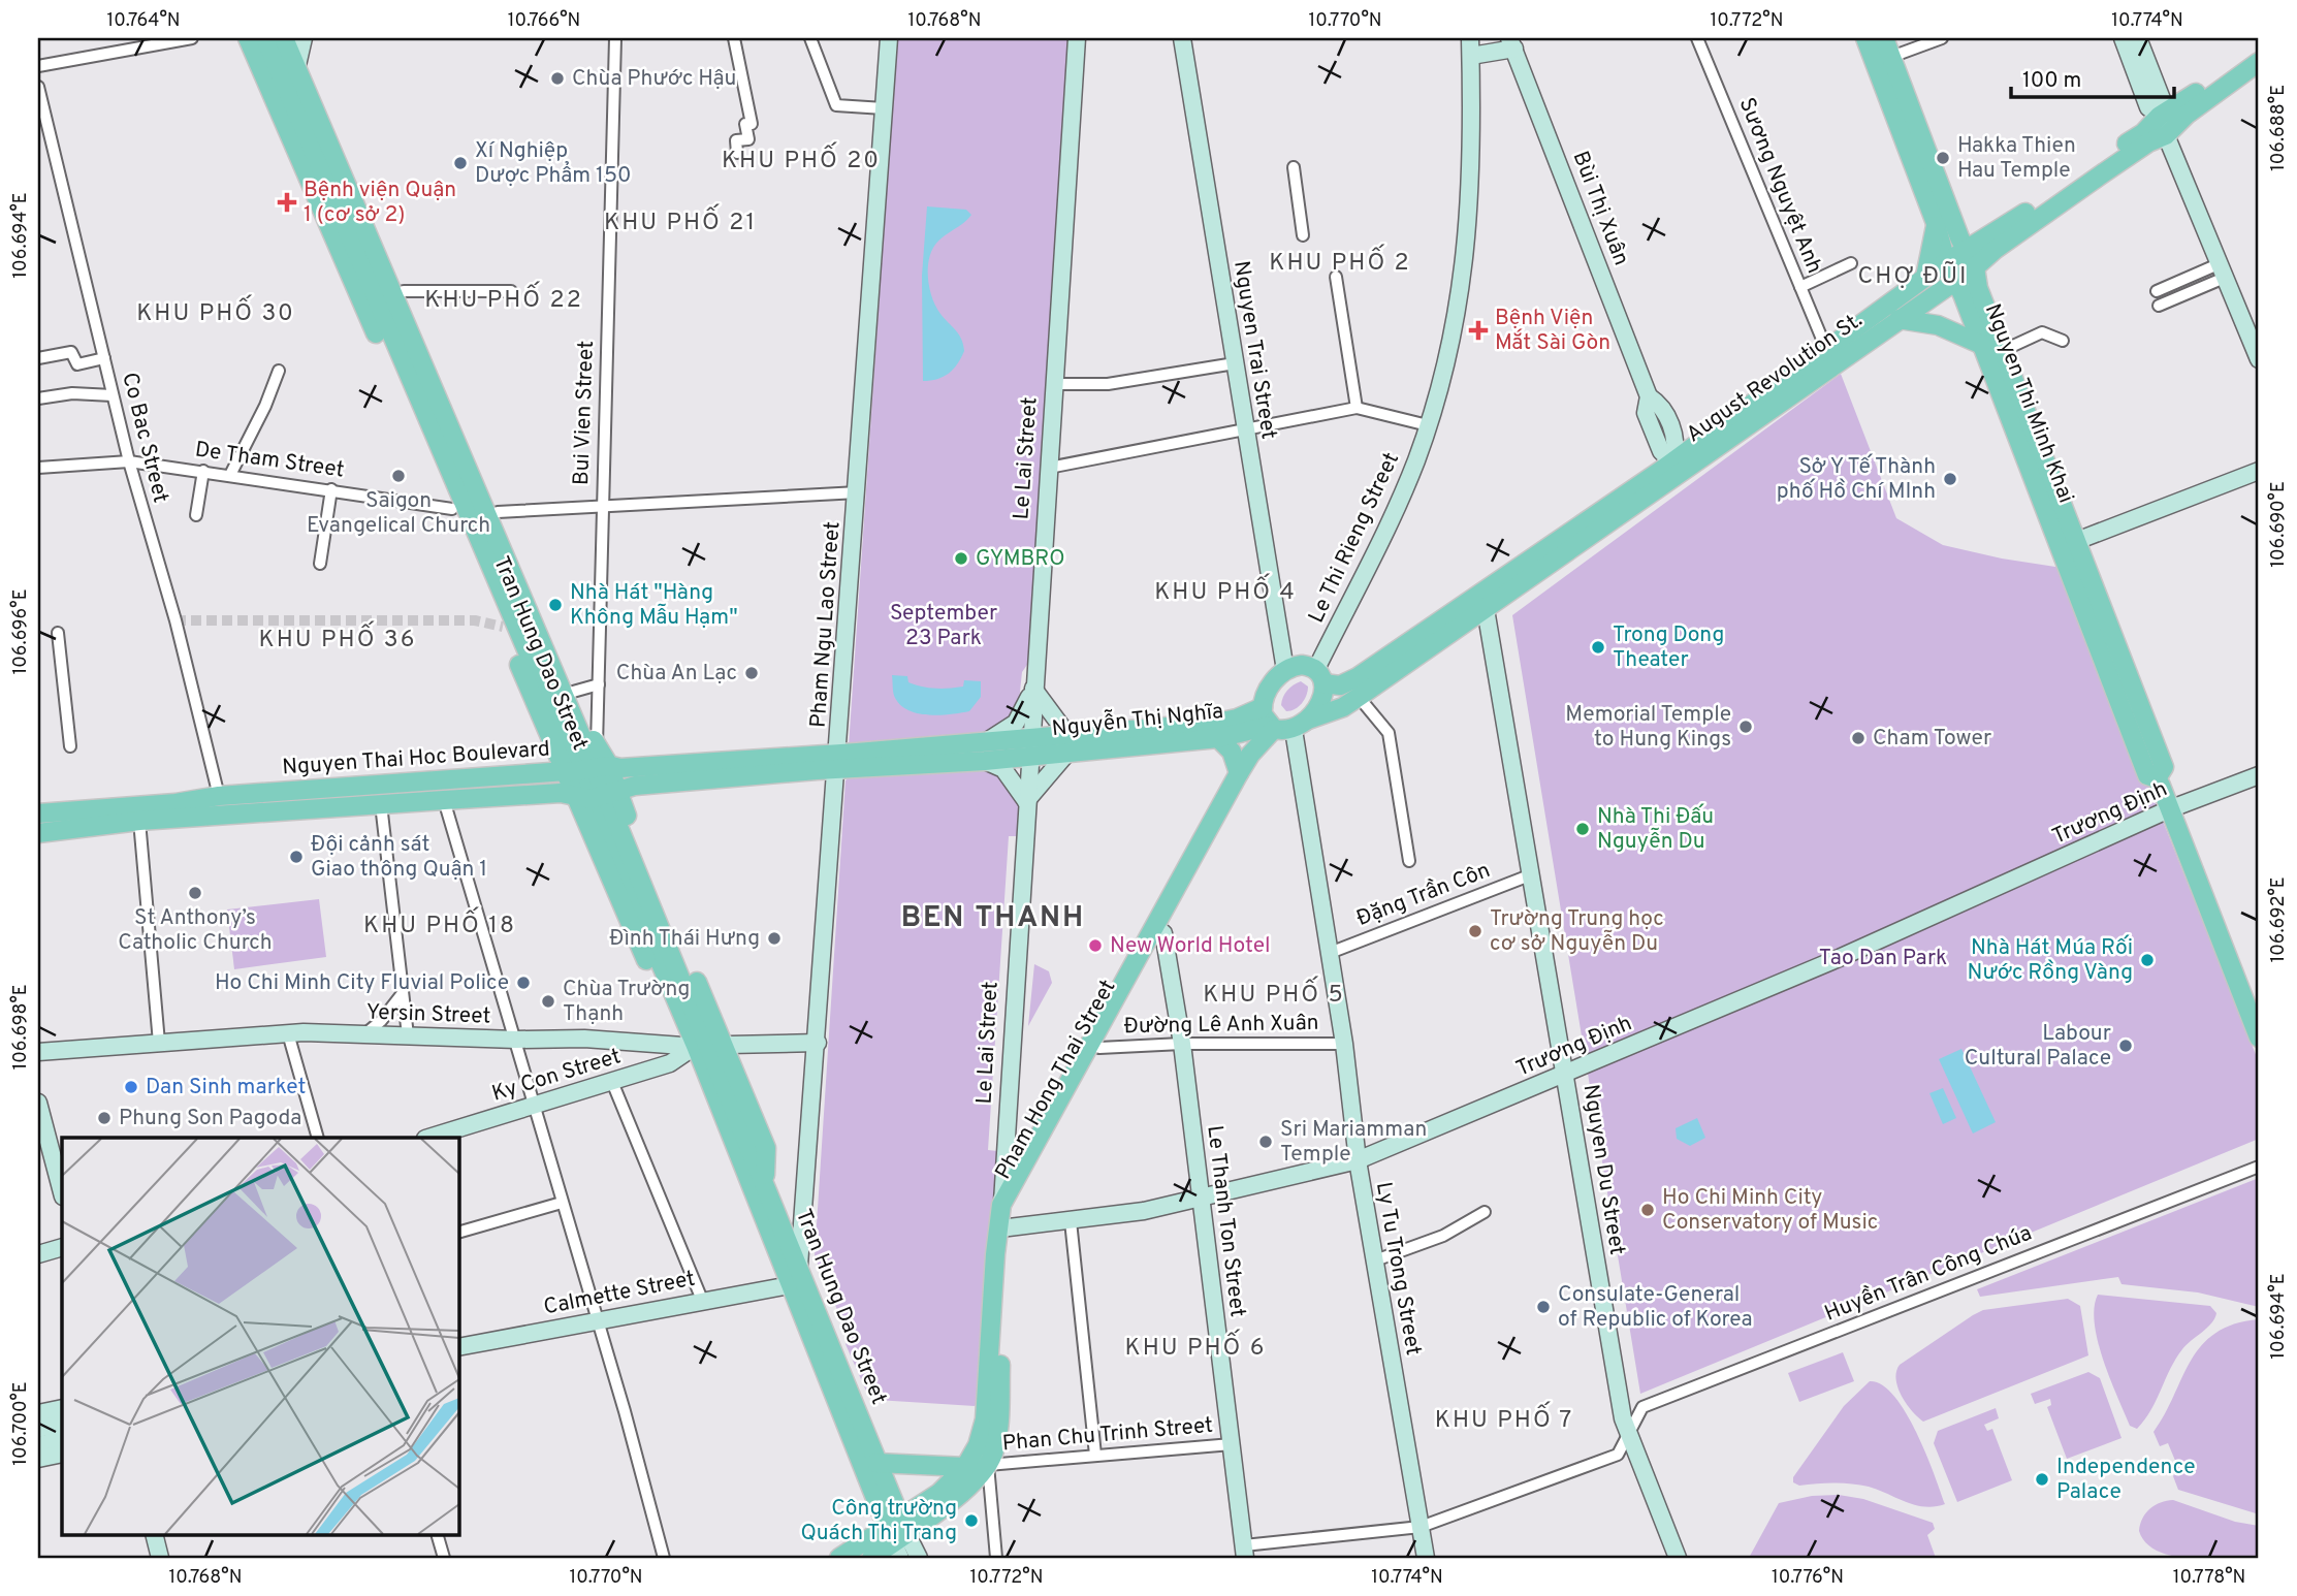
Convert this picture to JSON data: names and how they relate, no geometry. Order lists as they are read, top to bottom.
{
  "streets": {
    "main road": [
      "August Revolution St.",
      "Nguyen Thi Minh Khai",
      "Le Lai Street",
      "Tran Hung Dao Street",
      "Nguyễn Thị Nghĩa",
      "Nguyen Thai Hoc Boulevard",
      "Pham Hong Thai Street"
    ],
    "street": [
      "Sương Nguyệt Anh",
      "Bùi Thị Xuân",
      "Nguyen Trai Street",
      "Bui Vien Street",
      "Co Bac Street",
      "De Tham Street",
      "Le Thi Rieng Street",
      "Pham Ngu Lao Street",
      "Trương Định",
      "Đặng Trần Côn",
      "Yersin Street",
      "Đường Lê Anh Xuân",
      "Ky Con Street",
      "Nguyen Du Street",
      "Le Thanh Ton Street",
      "Ly Tu Trong Street",
      "Huyền Trân Công Chúa",
      "Calmette Street",
      "Phan Chu Trinh Street"
    ]
  },
  "crossings": [
    ["Sương Nguyệt Anh", "August Revolution St."],
    ["Bùi Thị Xuân", "August Revolution St."],
    ["Nguyen Trai Street", "August Revolution St."],
    ["Nguyen Trai Street", "Le Thi Rieng Street"],
    ["Nguyen Trai Street", "Nguyễn Thị Nghĩa"],
    ["Nguyen Trai Street", "Pham Hong Thai Street"],
    ["Nguyen Trai Street", "Ly Tu Trong Street"],
    ["August Revolution St.", "Nguyen Thi Minh Khai"],
    ["August Revolution St.", "Le Thi Rieng Street"],
    ["August Revolution St.", "Nguyễn Thị Nghĩa"],
    ["August Revolution St.", "Pham Hong Thai Street"],
    ["August Revolution St.", "Nguyen Du Street"],
    ["August Revolution St.", "Ly Tu Trong Street"],
    ["Nguyen Thi Minh Khai", "Trương Định"],
    ["Bui Vien Street", "Tran Hung Dao Street"],
    ["Co Bac Street", "De Tham Street"],
    ["Co Bac Street", "Nguyen Thai Hoc Boulevard"],
    ["Le Lai Street", "Nguyễn Thị Nghĩa"],
    ["Le Lai Street", "Trương Định"],
    ["Le Lai Street", "Pham Hong Thai Street"],
    ["Le Lai Street", "Phan Chu Trinh Street"],
    ["De Tham Street", "Tran Hung Dao Street"],
    ["Le Thi Rieng Street", "Nguyễn Thị Nghĩa"],
    ["Le Thi Rieng Street", "Pham Hong Thai Street"],
    ["Le Thi Rieng Street", "Ly Tu Trong Street"],
    ["Pham Ngu Lao Street", "Tran Hung Dao Street"],
    ["Pham Ngu Lao Street", "Nguyễn Thị Nghĩa"],
    ["Pham Ngu Lao Street", "Nguyen Thai Hoc Boulevard"],
    ["Pham Ngu Lao Street", "Yersin Street"],
    ["Tran Hung Dao Street", "Nguyen Thai Hoc Boulevard"],
    ["Tran Hung Dao Street", "Yersin Street"],
    ["Tran Hung Dao Street", "Ky Con Street"],
    ["Tran Hung Dao Street", "Calmette Street"],
    ["Nguyễn Thị Nghĩa", "Nguyen Thai Hoc Boulevard"],
    ["Nguyễn Thị Nghĩa", "Pham Hong Thai Street"],
    ["Nguyễn Thị Nghĩa", "Ly Tu Trong Street"],
    ["Trương Định", "Pham Hong Thai Street"],
    ["Trương Định", "Nguyen Du Street"],
    ["Trương Định", "Le Thanh Ton Street"],
    ["Trương Định", "Ly Tu Trong Street"],
    ["Đặng Trần Côn", "Nguyen Du Street"],
    ["Đặng Trần Côn", "Ly Tu Trong Street"],
    ["Yersin Street", "Ky Con Street"],
    ["Đường Lê Anh Xuân", "Pham Hong Thai Street"],
    ["Đường Lê Anh Xuân", "Le Thanh Ton Street"],
    ["Đường Lê Anh Xuân", "Ly Tu Trong Street"],
    ["Pham Hong Thai Street", "Le Thanh Ton Street"],
    ["Pham Hong Thai Street", "Ly Tu Trong Street"],
    ["Nguyen Du Street", "Huyền Trân Công Chúa"],
    ["Le Thanh Ton Street", "Huyền Trân Công Chúa"],
    ["Le Thanh Ton Street", "Phan Chu Trinh Street"],
    ["Ly Tu Trong Street", "Huyền Trân Công Chúa"]
  ],
  "districts": [
    "KHU PHỐ 20",
    "KHU PHỐ 21",
    "KHU PHỐ 2",
    "CHỢ ĐŨI",
    "KHU PHỐ 22",
    "KHU PHỐ 30",
    "KHU PHỐ 4",
    "KHU PHỐ 36",
    "BEN THANH",
    "KHU PHỐ 18",
    "KHU PHỐ 5",
    "KHU PHỐ 6",
    "KHU PHỐ 7"
  ],
  "parks": ["September 23 Park", "Tao Dan Park"],
  "places": {
    "other": [
      "Chùa Phước Hậu",
      "Hakka Thien Hau Temple",
      "Xí Nghiệp Dược Phẩm 150",
      "Saigon Evangelical Church",
      "Sở Y Tế Thành phố Hồ Chí MInh",
      "GYMBRO",
      "Nhà Hát \"Hàng Không Mẫu Hạm\"",
      "Trong Dong Theater",
      "Chùa An Lạc",
      "Memorial Temple to Hung Kings",
      "Cham Tower",
      "Nhà Thi Đấu Nguyễn Du",
      "Đội cảnh sát Giao thông Quận 1",
      "St Anthony’s Catholic Church",
      "Trường Trung học cơ sở Nguyễn Du",
      "Đình Thái Hưng",
      "New World Hotel",
      "Nhà Hát Múa Rối Nước Rồng Vàng",
      "Ho Chi Minh City Fluvial Police",
      "Chùa Trường Thạnh",
      "Labour Cultural Palace",
      "Dan Sinh market",
      "Phung Son Pagoda",
      "Sri Mariamman Temple",
      "Ho Chi Minh City Conservatory of Music",
      "Consulate-General of Republic of Korea",
      "Independence Palace",
      "Công trường Quách Thị Trang"
    ],
    "health": ["Bệnh viện Quận 1 (cơ sở 2)", "Bệnh Viện Mắt Sài Gòn"]
  },
  "scale_bar": "100 m",
  "coordinates": [
    "10.764°N",
    "10.766°N",
    "10.768°N",
    "10.770°N",
    "10.772°N",
    "10.774°N",
    "106.688°E",
    "106.694°E",
    "106.690°E",
    "106.696°E",
    "106.692°E",
    "106.698°E",
    "106.700°E",
    "10.776°N",
    "10.778°N"
  ]
}
